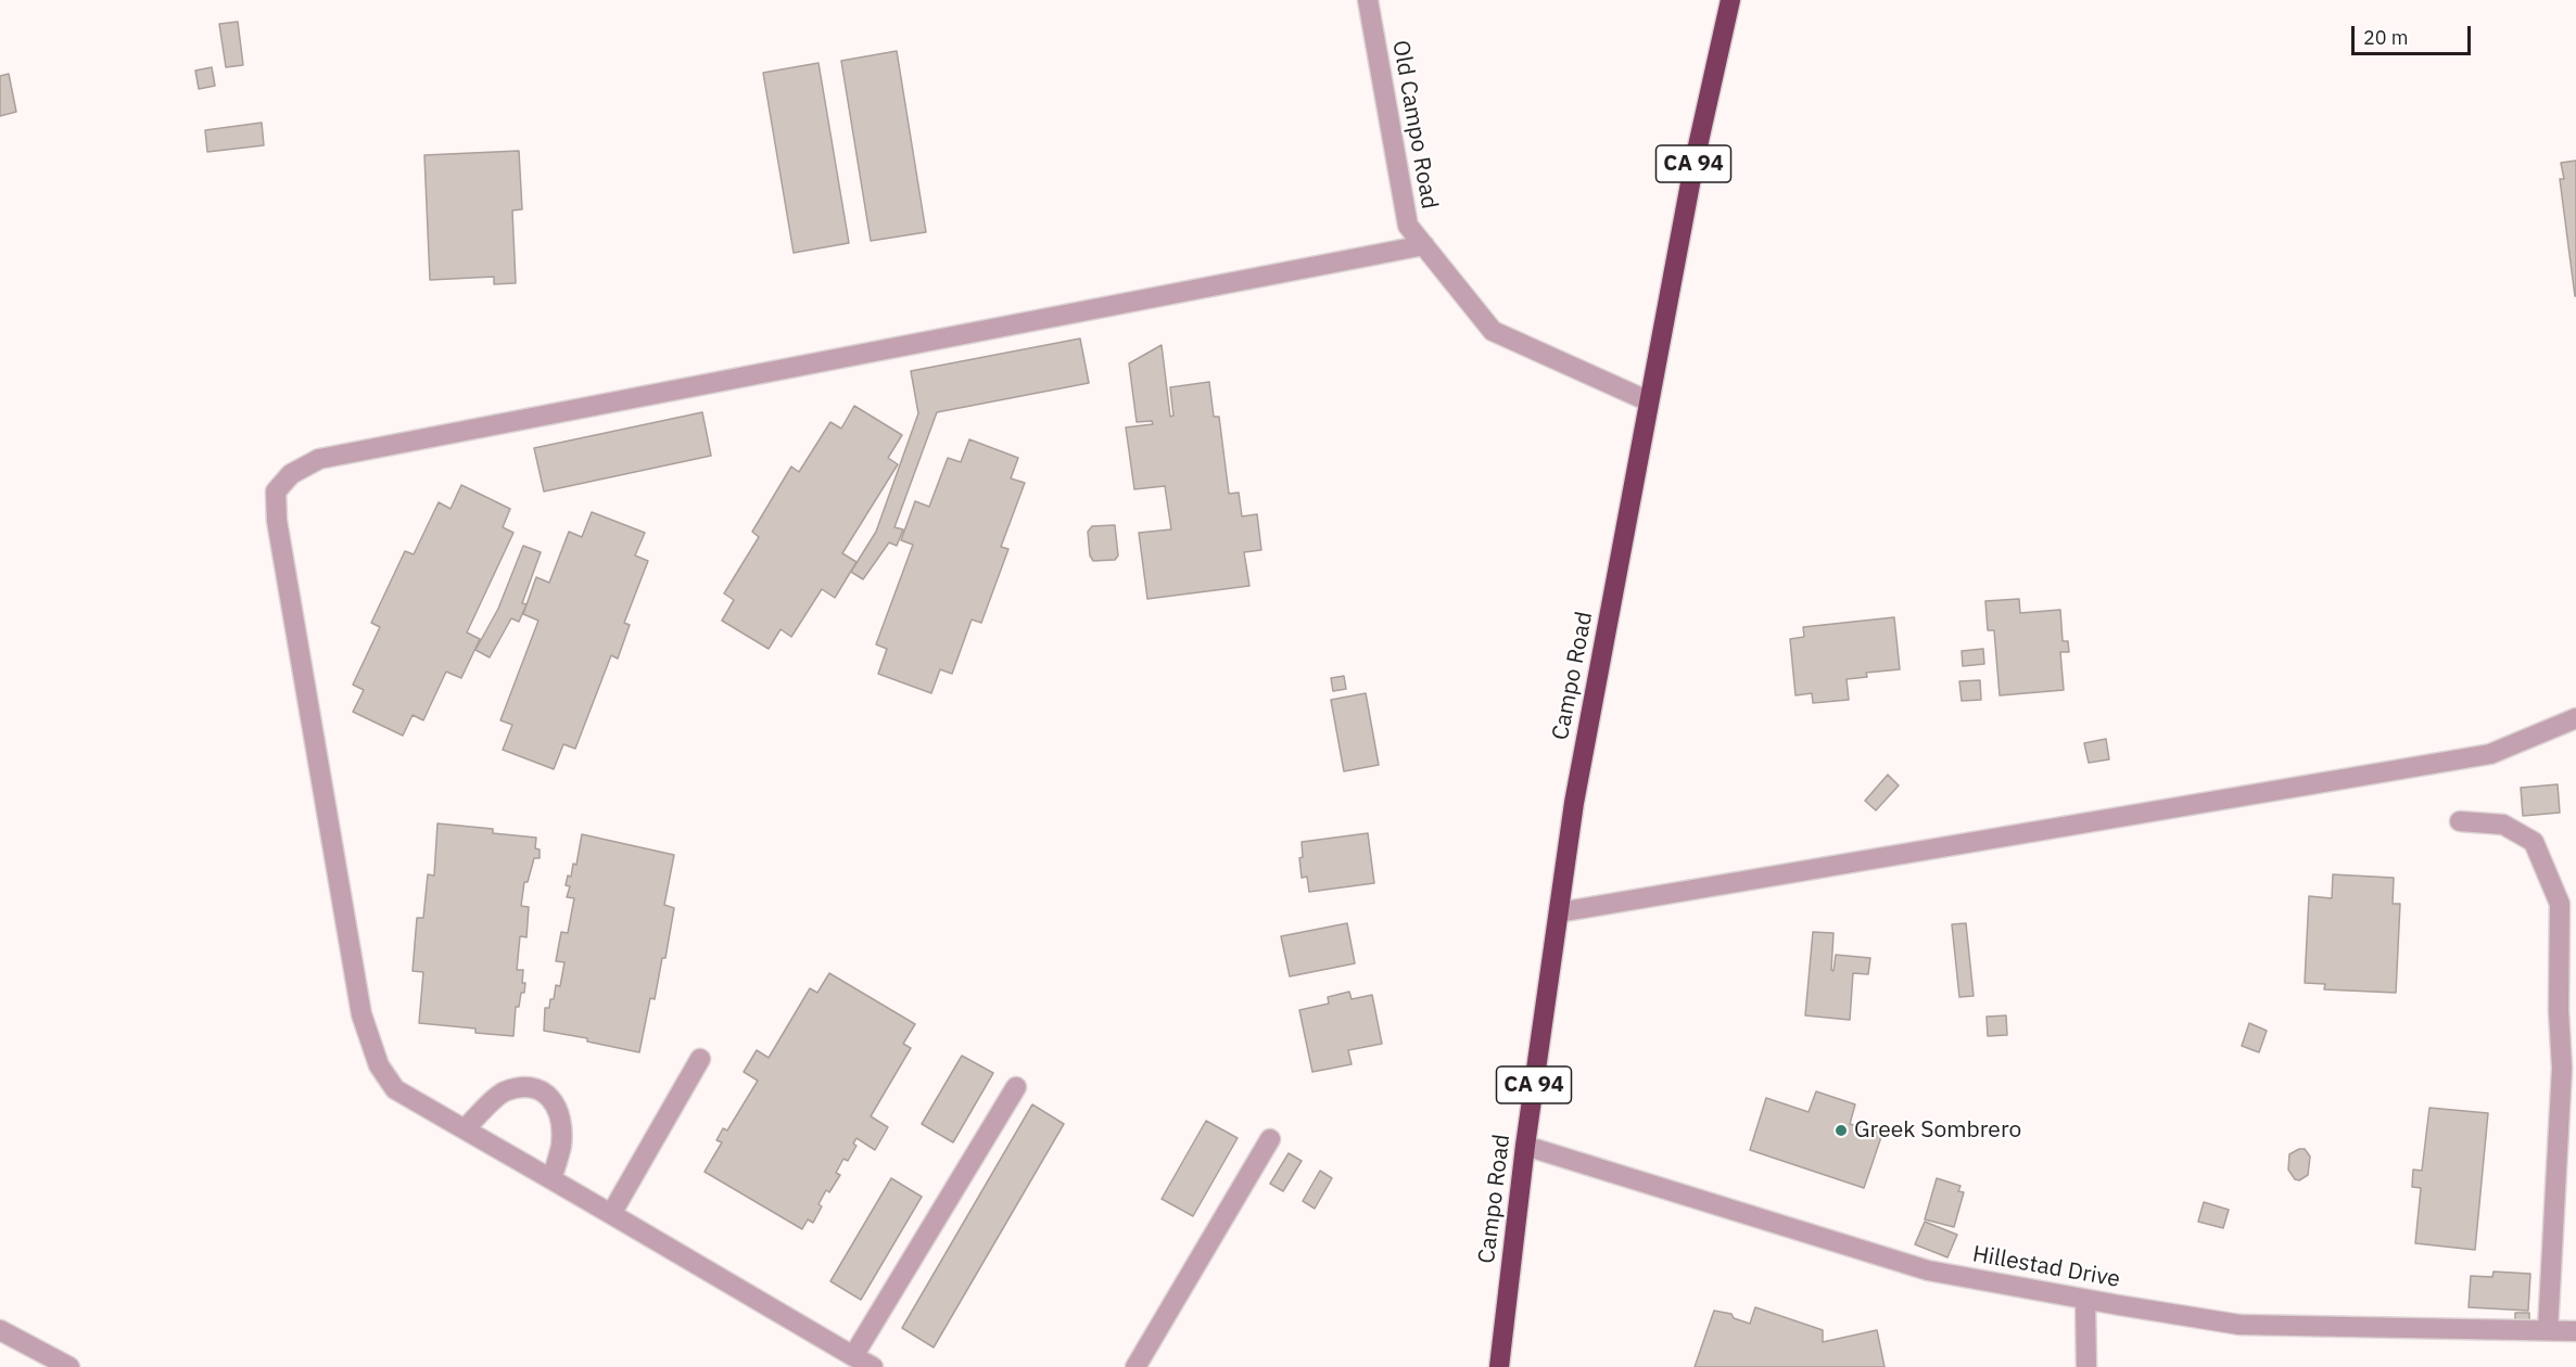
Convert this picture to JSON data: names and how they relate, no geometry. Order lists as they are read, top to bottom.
{
  "streets": {
    "highway": ["CA 94", "Campo Road"],
    "street": ["Old Campo Road", "Hillestad Drive"]
  },
  "crossings": [
    ["Old Campo Road", "Campo Road"],
    ["Campo Road", "Hillestad Drive"]
  ],
  "places": ["Greek Sombrero"],
  "scale_bar": "20 m"
}
